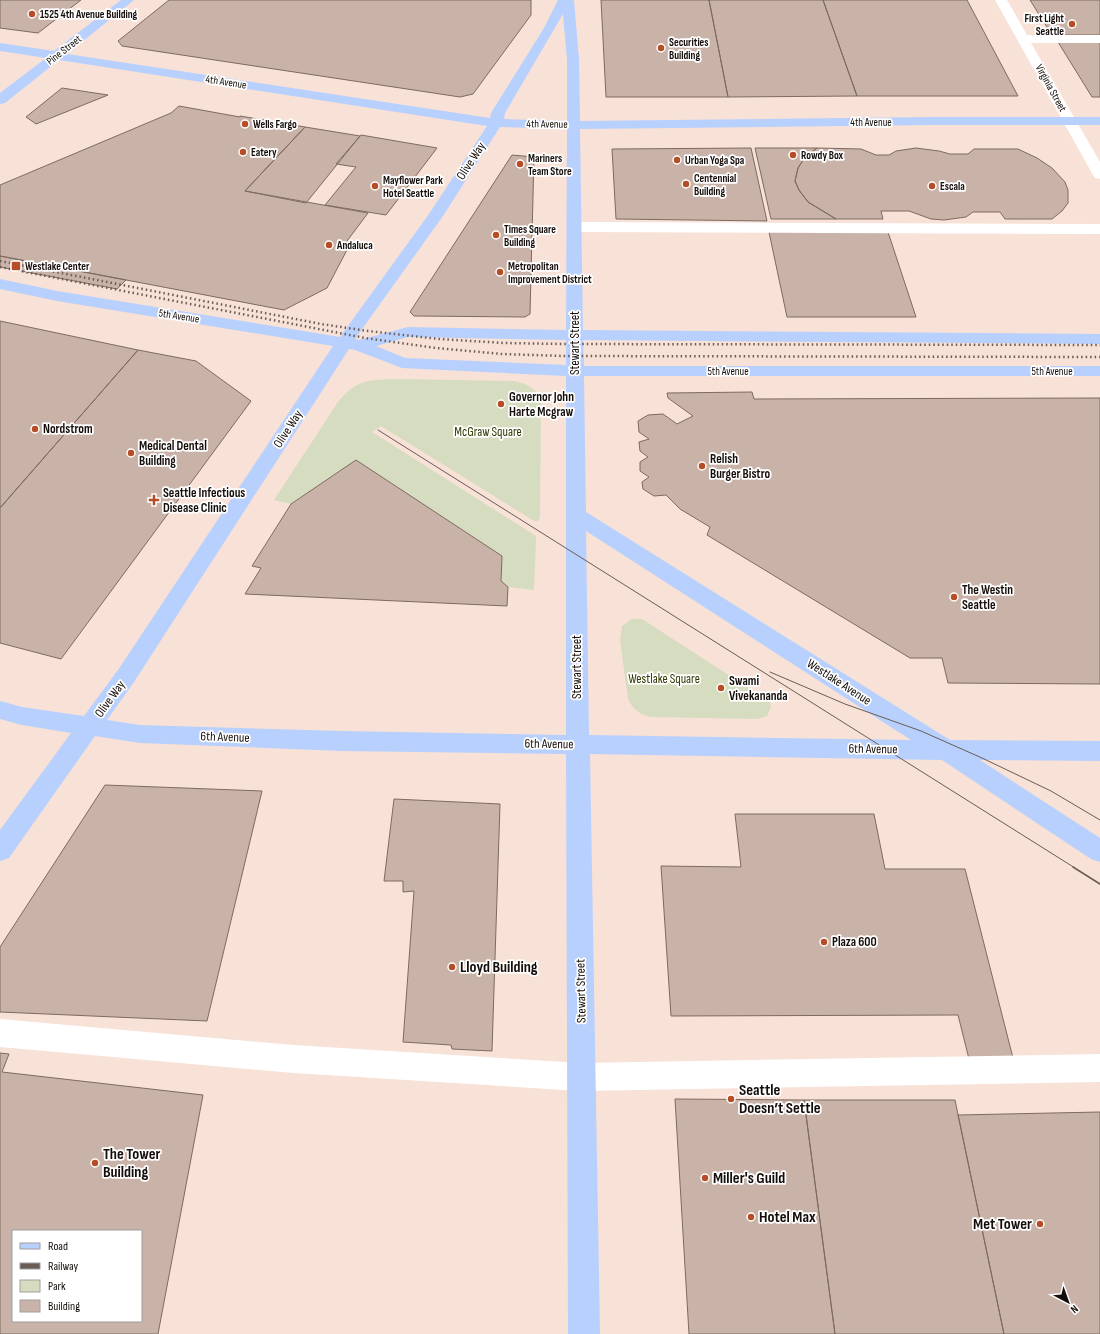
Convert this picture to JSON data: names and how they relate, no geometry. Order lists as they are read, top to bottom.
{
  "streets": {
    "main road": [
      "Pine Street",
      "4th Avenue",
      "Olive Way",
      "5th Avenue",
      "Stewart Street",
      "Westlake Avenue",
      "6th Avenue"
    ],
    "street": ["Virginia Street"]
  },
  "crossings": [
    ["Pine Street", "4th Avenue"],
    ["4th Avenue", "Virginia Street"],
    ["4th Avenue", "Olive Way"],
    ["4th Avenue", "Stewart Street"],
    ["Olive Way", "5th Avenue"],
    ["Olive Way", "6th Avenue"],
    ["5th Avenue", "Stewart Street"],
    ["Stewart Street", "Westlake Avenue"],
    ["Stewart Street", "6th Avenue"],
    ["Westlake Avenue", "6th Avenue"]
  ],
  "parks": ["McGraw Square", "Westlake Square"],
  "places": {
    "other": [
      "1525 4th Avenue Building",
      "First Light Seattle",
      "Securities Building",
      "Wells Fargo",
      "Eatery",
      "Rowdy Box",
      "Urban Yoga Spa",
      "Mariners Team Store",
      "Centennial Building",
      "Mayflower Park Hotel Seattle",
      "Escala",
      "Times Square Building",
      "Andaluca",
      "Metropolitan Improvement District",
      "Governor John Harte Mcgraw",
      "Nordstrom",
      "Medical Dental Building",
      "Relish Burger Bistro",
      "The Westin Seattle",
      "Swami Vivekananda",
      "Plaza 600",
      "Lloyd Building",
      "Seattle Doesn’t Settle",
      "The Tower Building",
      "Miller's Guild",
      "Hotel Max",
      "Met Tower"
    ],
    "transit": ["Westlake Center"],
    "health": ["Seattle Infectious Disease Clinic"]
  },
  "legend": [
    "Road",
    "Railway",
    "Park",
    "Building"
  ],
  "north": "bottom right"
}
